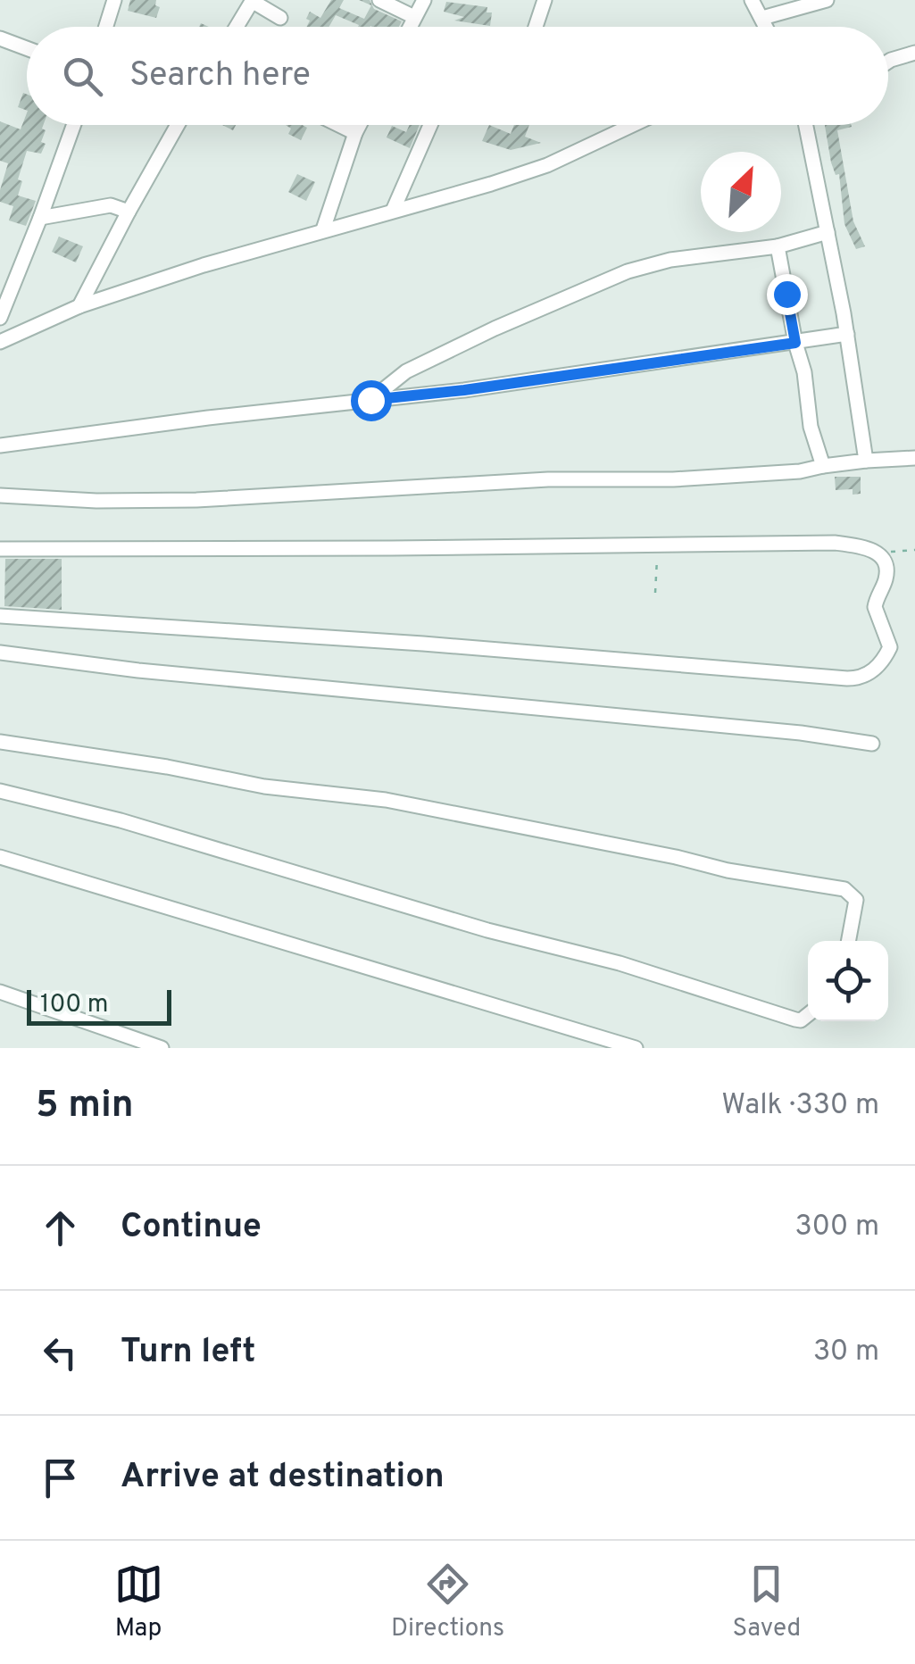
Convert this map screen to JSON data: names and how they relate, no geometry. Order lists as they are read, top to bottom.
{
  "scale_bar": "100 m",
  "north": "top right",
  "page": {
    "search": "Search here",
    "scale": "100 m",
    "heading": ["5 min", "Walk · 330 m"],
    "list": [
      ["Continue", "300 m"],
      ["Turn left", "30 m"],
      "Arrive at destination"
    ],
    "nav": ["Map", "Directions", "Saved"]
  }
}
